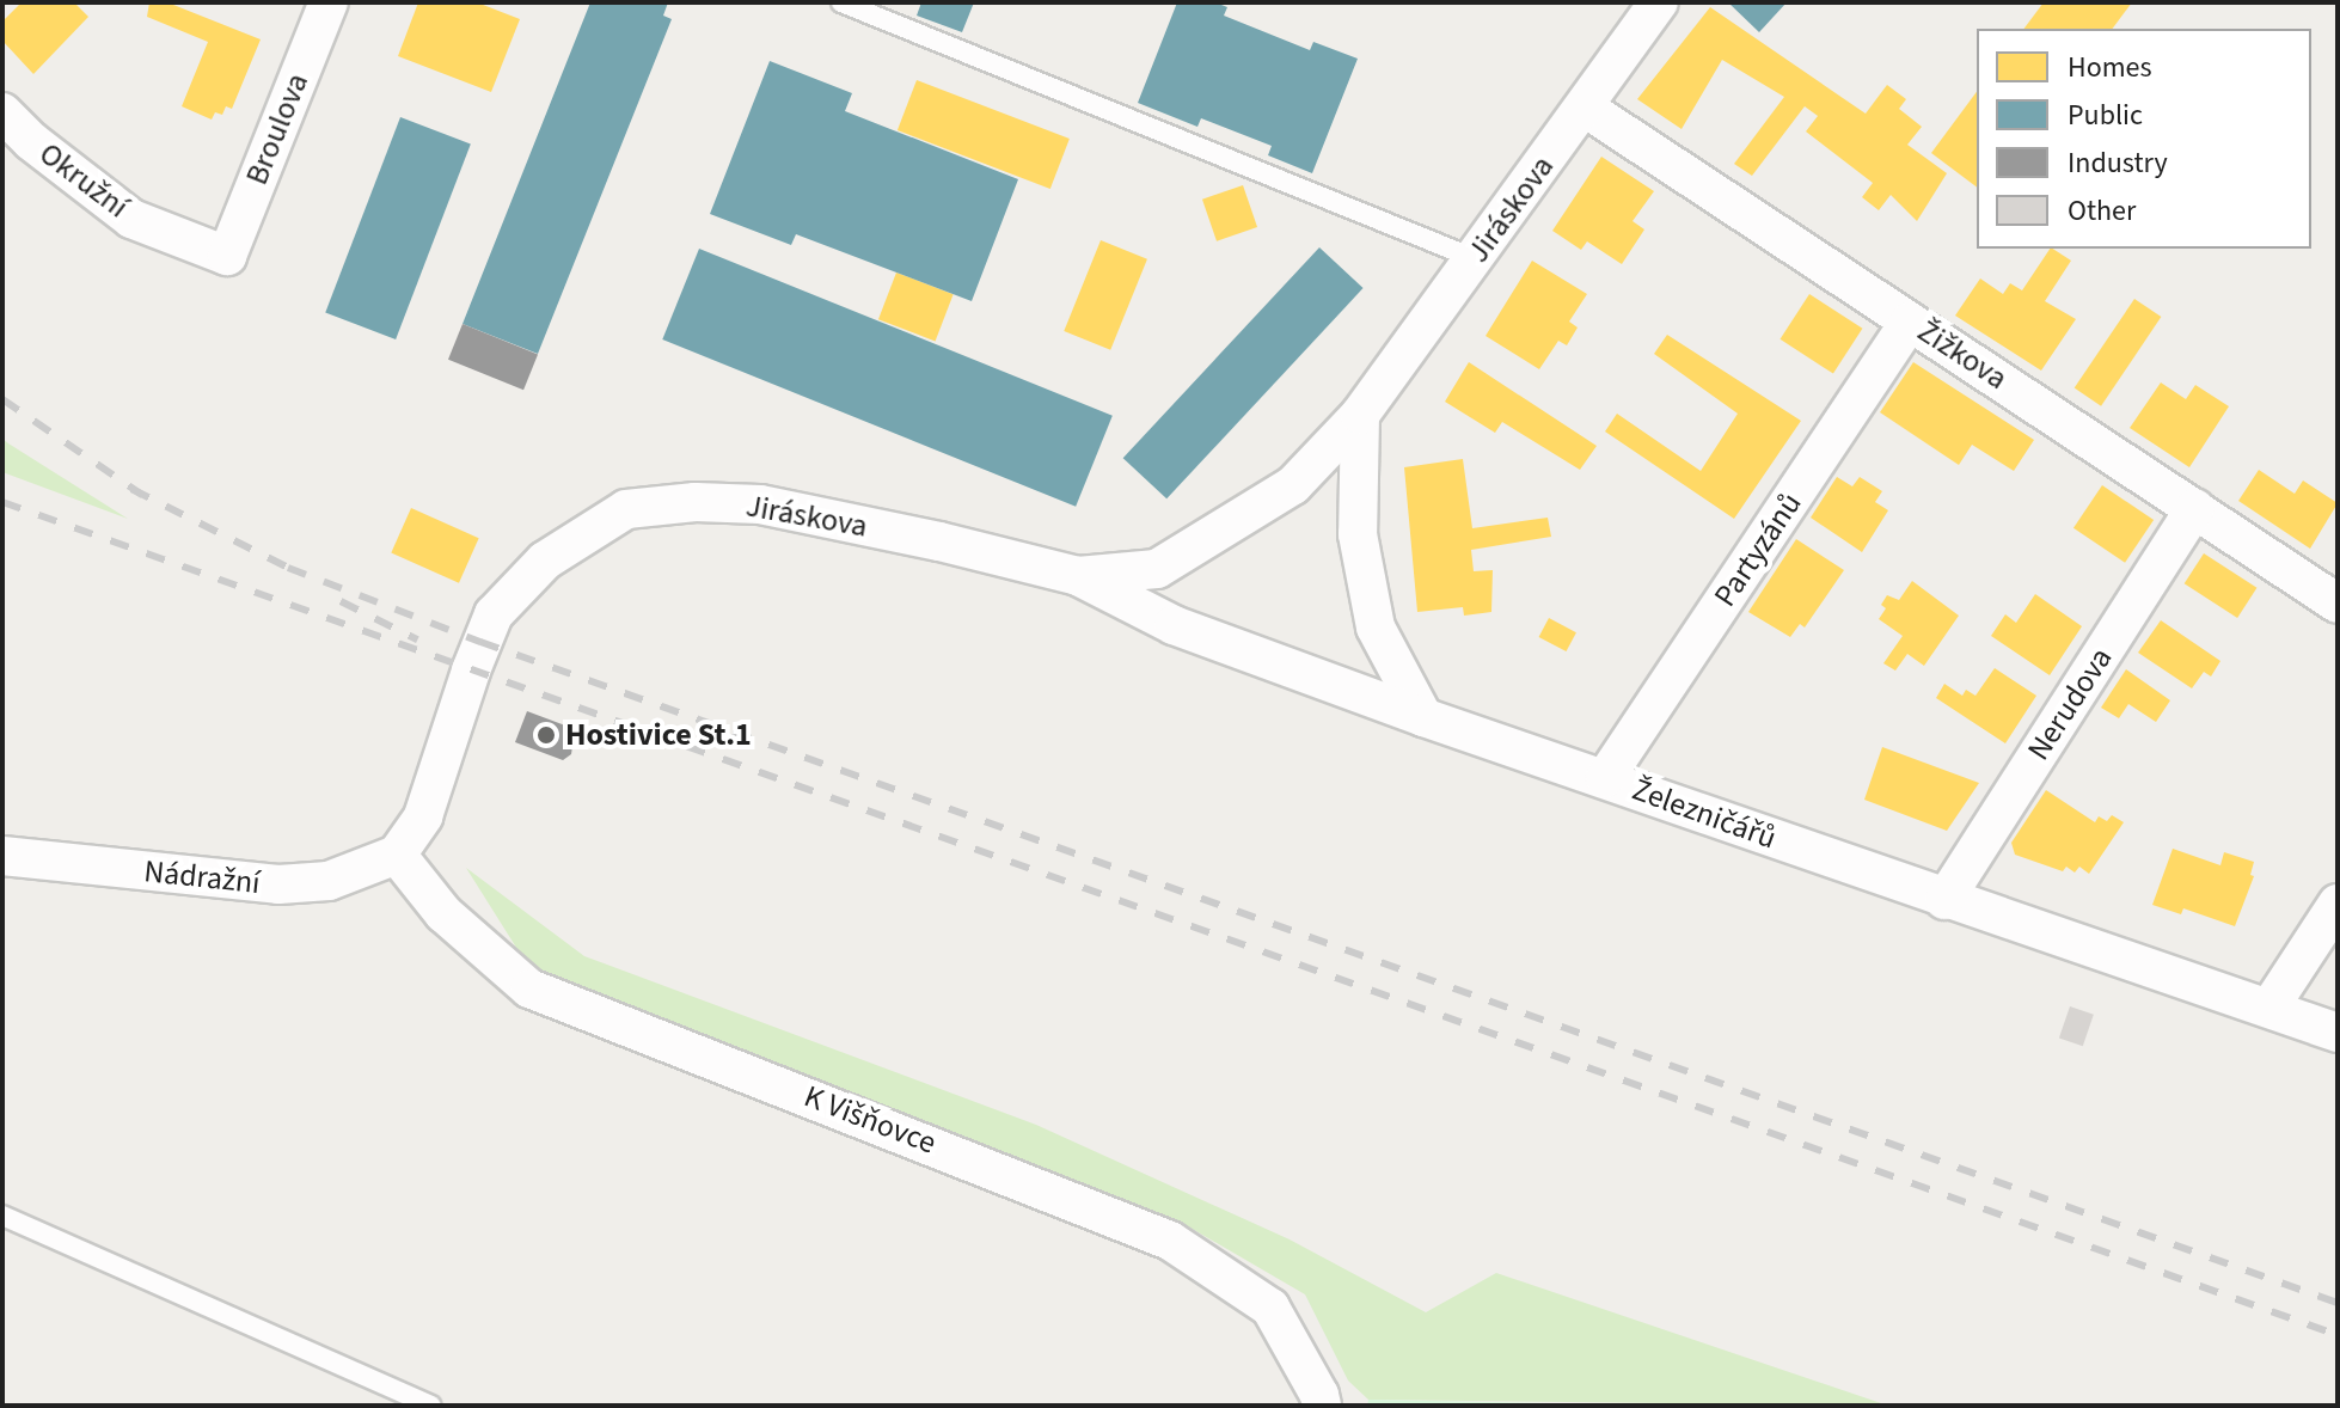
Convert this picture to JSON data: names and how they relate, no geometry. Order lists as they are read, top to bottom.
{
  "streets": {
    "street": [
      "Broulova",
      "Okružní",
      "Jiráskova",
      "Žižkova",
      "Partyzánů",
      "Nerudova",
      "Železničářů",
      "Nádražní",
      "K Višňovce"
    ]
  },
  "crossings": [
    ["Broulova", "Okružní"],
    ["Jiráskova", "Žižkova"],
    ["Jiráskova", "Železničářů"],
    ["Jiráskova", "Nádražní"],
    ["Jiráskova", "K Višňovce"],
    ["Žižkova", "Partyzánů"],
    ["Žižkova", "Nerudova"],
    ["Partyzánů", "Železničářů"],
    ["Nerudova", "Železničářů"],
    ["Nádražní", "K Višňovce"]
  ],
  "places": ["Hostivice St.1"],
  "legend": [
    "Homes",
    "Public",
    "Industry",
    "Other"
  ]
}
